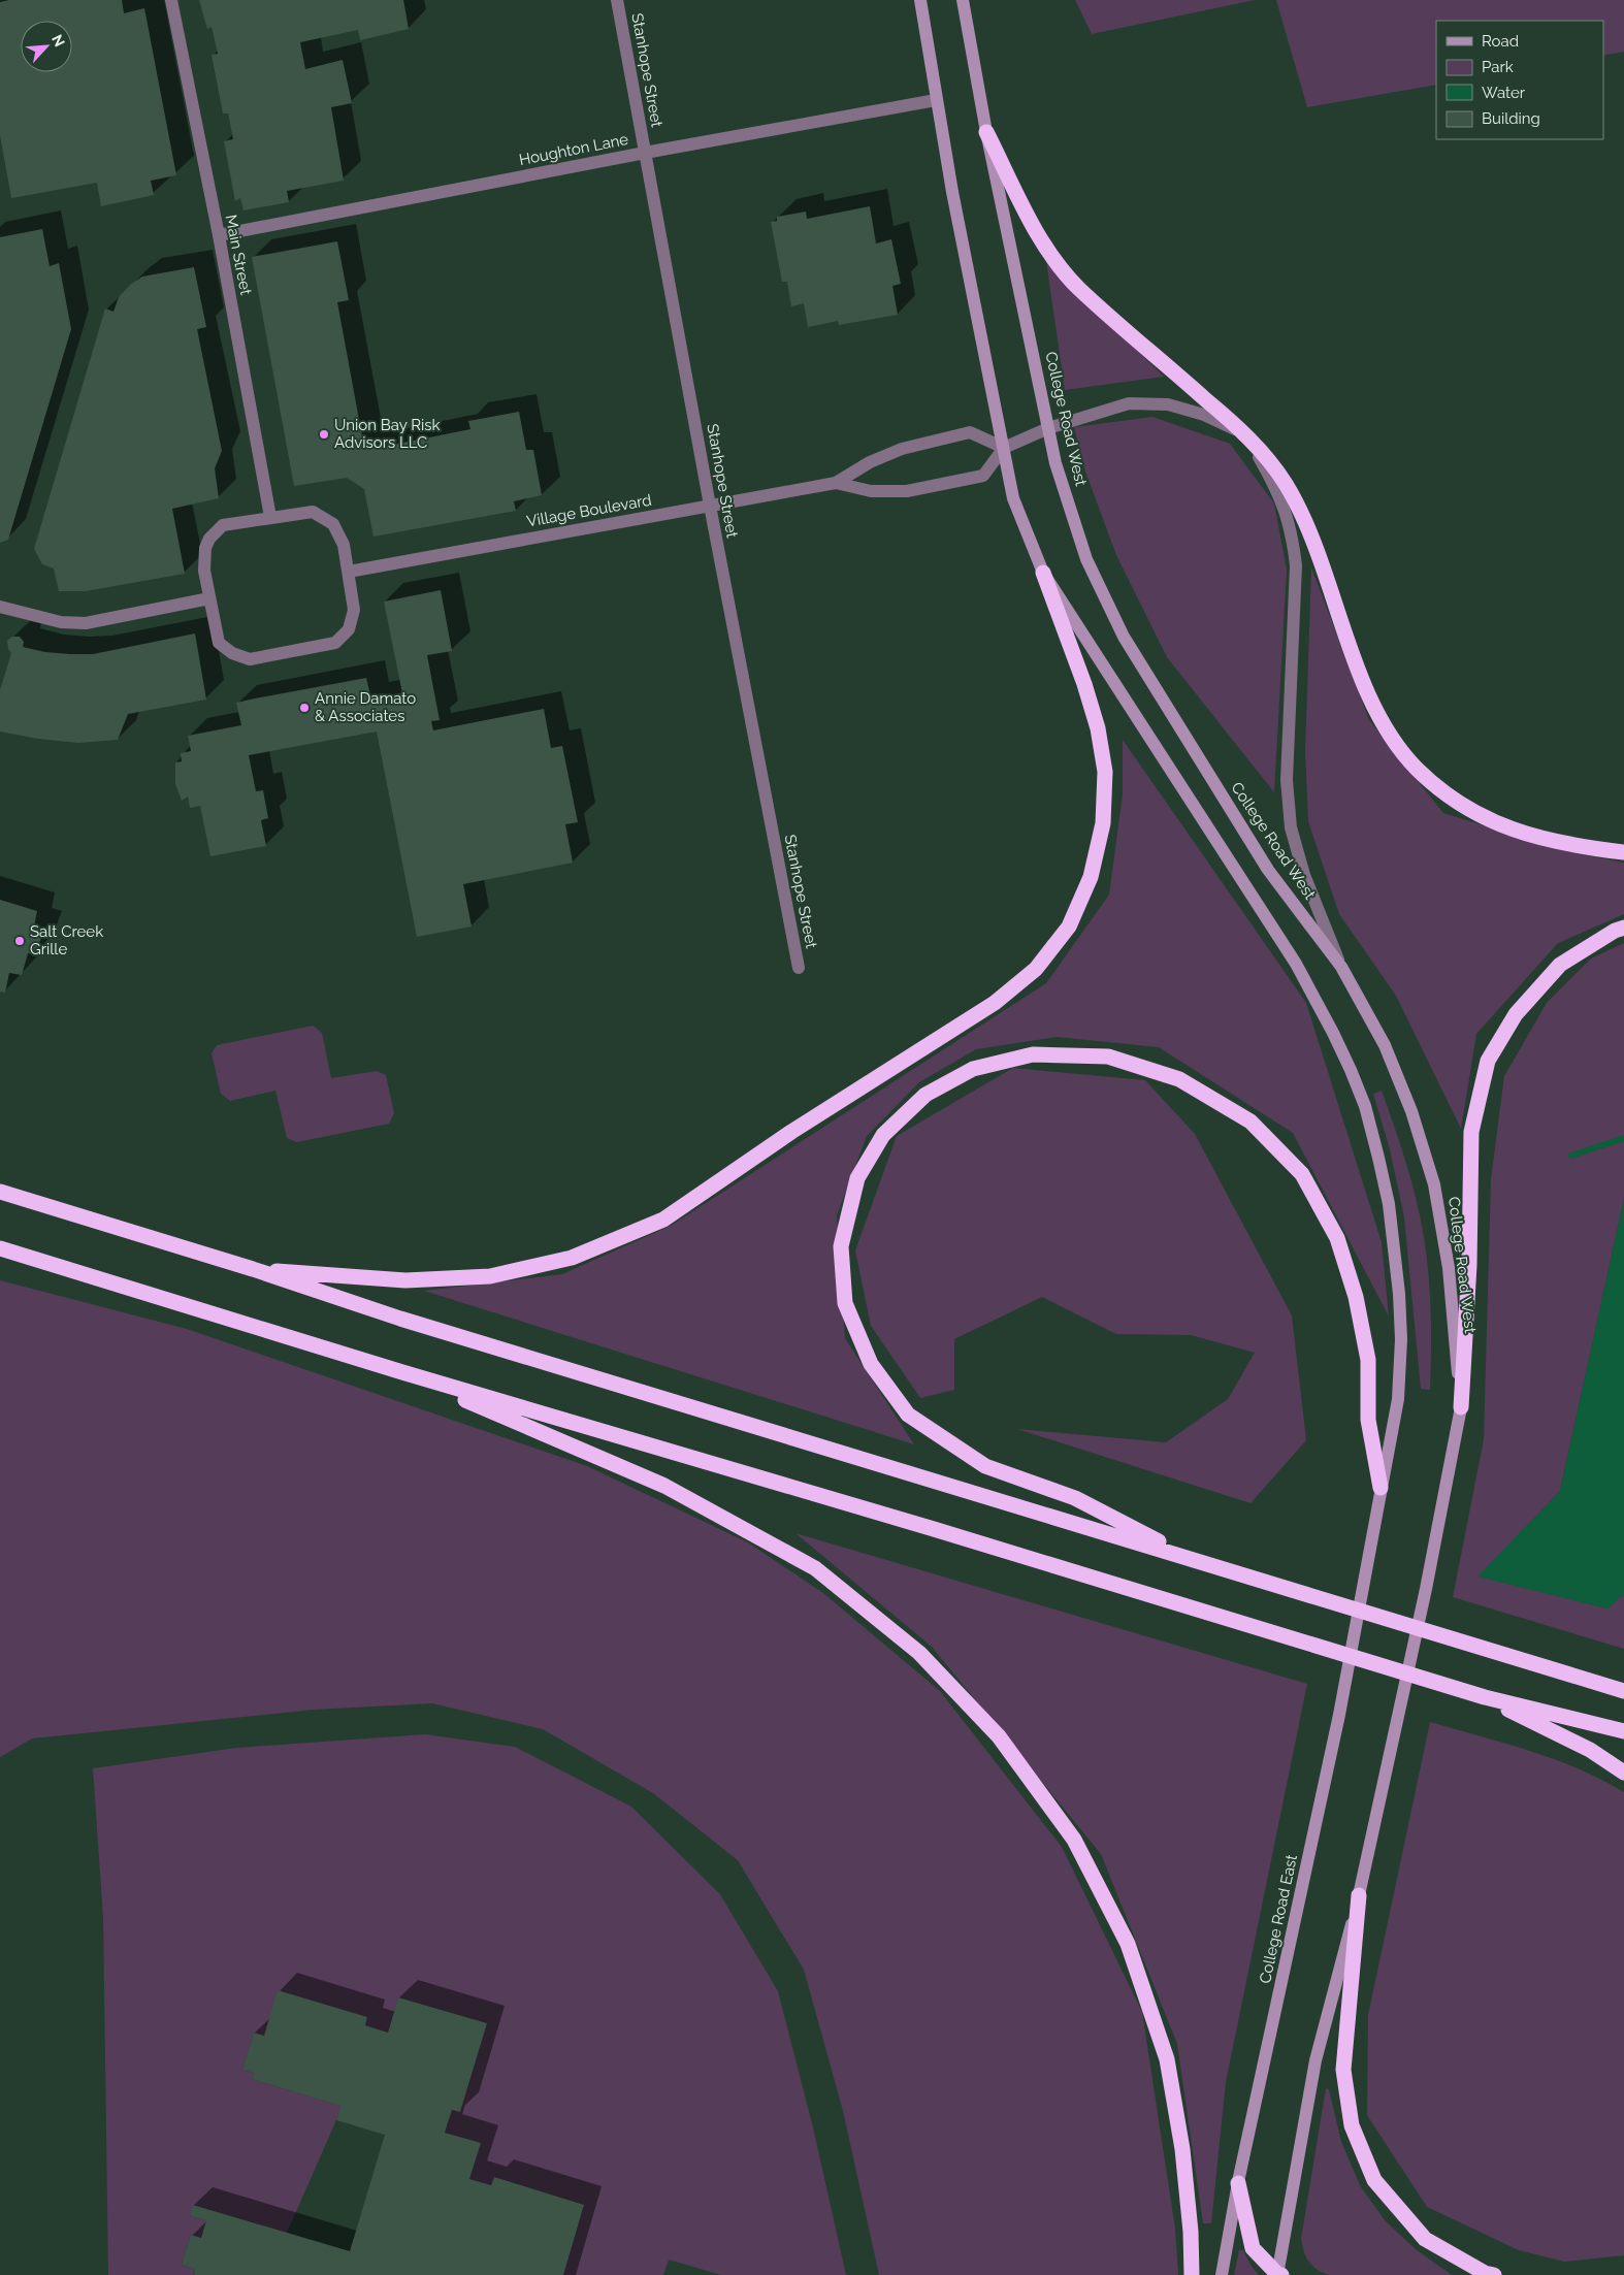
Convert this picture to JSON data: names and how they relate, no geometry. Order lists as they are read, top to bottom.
{
  "streets": {
    "street": [
      "Stanhope Street",
      "Houghton Lane",
      "Main Street",
      "College Road West",
      "Village Boulevard",
      "College Road East"
    ]
  },
  "crossings": [
    ["Stanhope Street", "Houghton Lane"],
    ["Stanhope Street", "Village Boulevard"],
    ["Houghton Lane", "Main Street"],
    ["Main Street", "Village Boulevard"],
    ["College Road West", "Village Boulevard"]
  ],
  "places": ["Union Bay Risk Advisors LLC", "Annie Damato & Associates", "Salt Creek Grille"],
  "legend": [
    "Road",
    "Park",
    "Water",
    "Building"
  ],
  "north": "top right"
}
